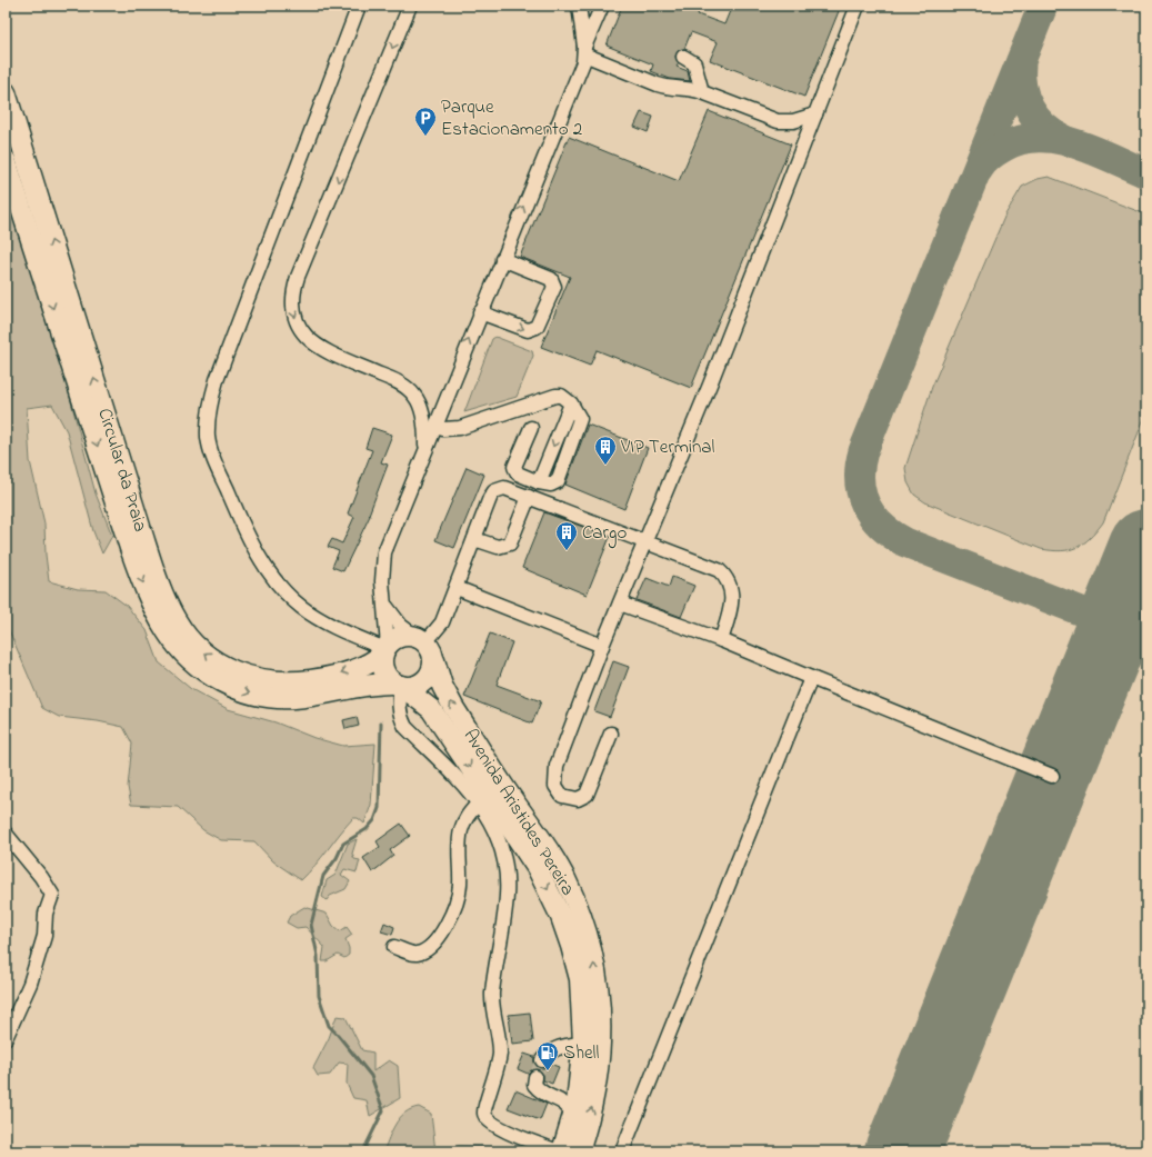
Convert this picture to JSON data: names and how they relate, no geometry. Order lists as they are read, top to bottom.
{
  "streets": {
    "highway": ["Circular da Praia", "Avenida Aristides Pereira"]
  },
  "crossings": [
    ["Circular da Praia", "Avenida Aristides Pereira"]
  ],
  "places": {
    "parking": ["Parque Estacionamento 2"],
    "building": ["VIP Terminal", "Cargo"],
    "fuel station": ["Shell"]
  }
}
